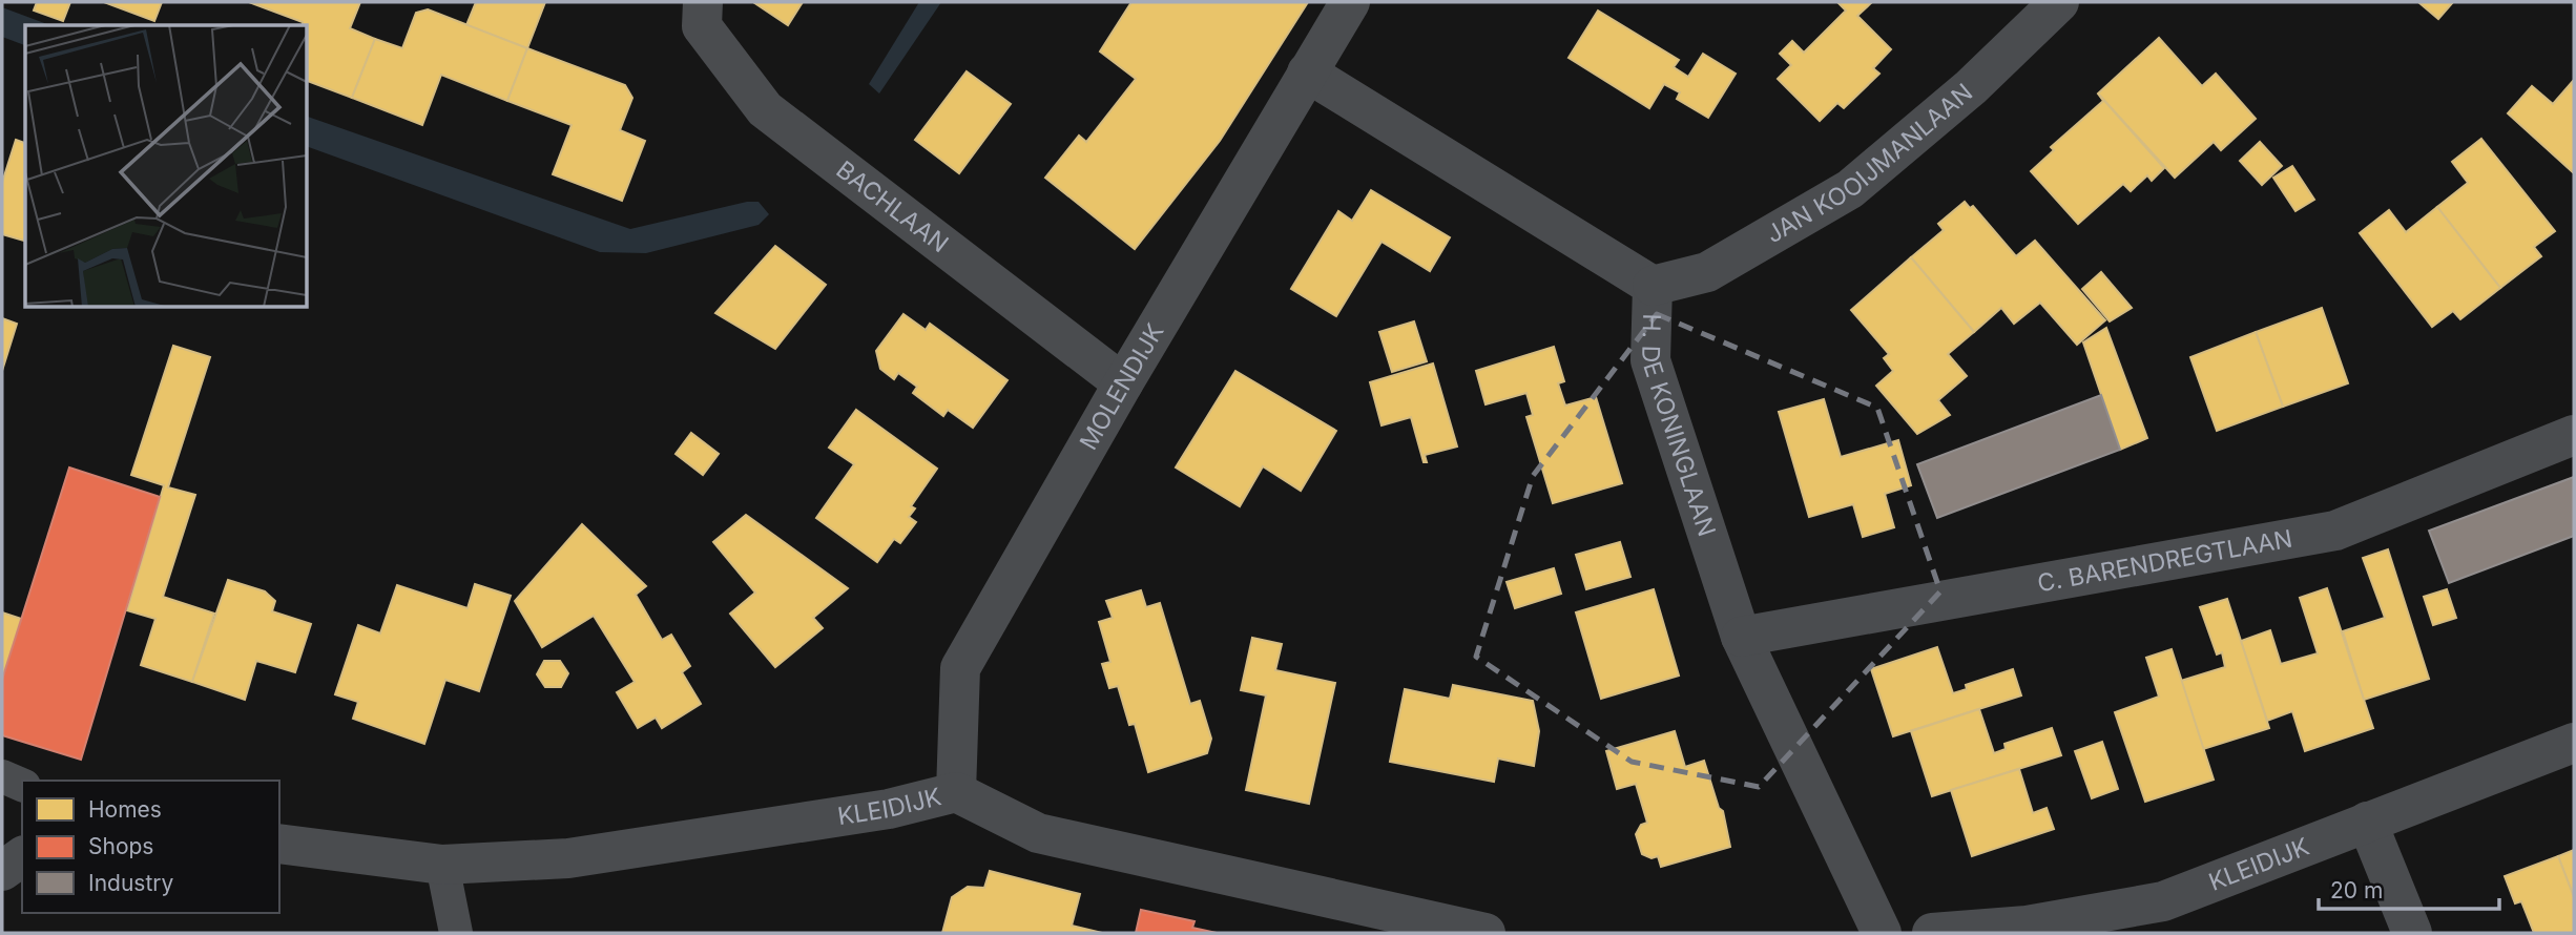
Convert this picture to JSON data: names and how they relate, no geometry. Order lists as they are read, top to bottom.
{
  "streets": {
    "street": [
      "JAN KOOIJMANLAAN",
      "BACHLAAN",
      "MOLENDIJK",
      "H. DE KONINGLAAN",
      "C. BARENDREGTLAAN",
      "KLEIDIJK"
    ]
  },
  "crossings": [
    ["JAN KOOIJMANLAAN", "H. DE KONINGLAAN"],
    ["BACHLAAN", "MOLENDIJK"],
    ["MOLENDIJK", "H. DE KONINGLAAN"],
    ["MOLENDIJK", "KLEIDIJK"],
    ["H. DE KONINGLAAN", "C. BARENDREGTLAAN"]
  ],
  "legend": ["Homes", "Shops", "Industry"],
  "scale_bar": "20 m"
}
